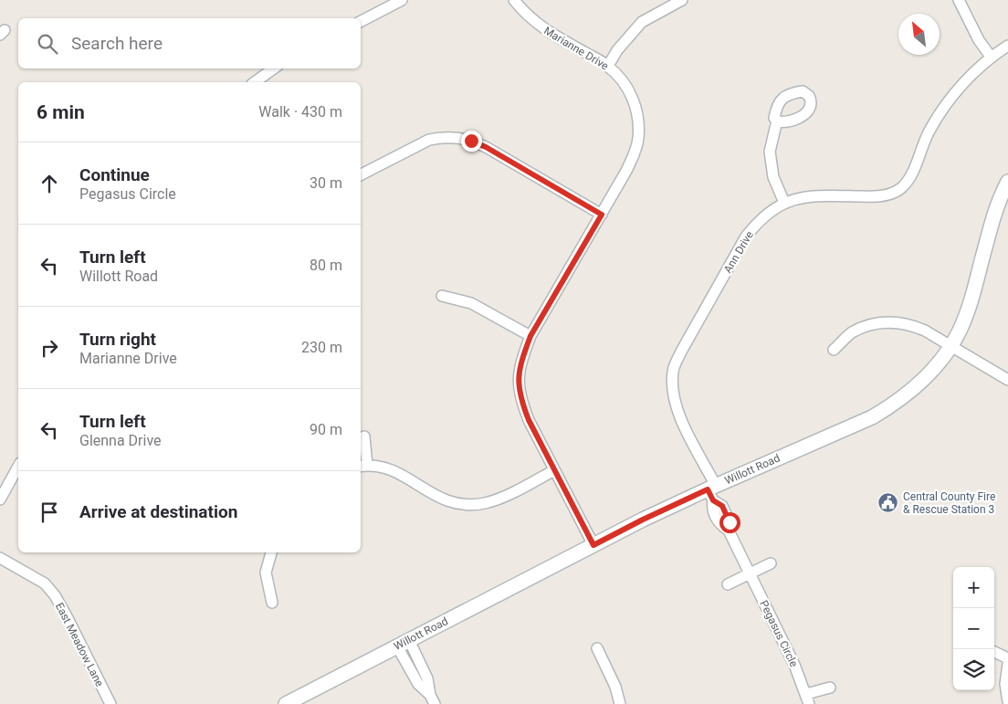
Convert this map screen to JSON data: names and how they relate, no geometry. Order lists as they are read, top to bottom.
{
  "streets": {
    "main road": ["Willott Road"],
    "street": [
      "Marianne Drive",
      "Ann Drive",
      "Pegasus Circle",
      "East Meadow Lane"
    ]
  },
  "crossings": [
    ["Marianne Drive", "Willott Road"],
    ["Ann Drive", "Willott Road"],
    ["Ann Drive", "Pegasus Circle"],
    ["Willott Road", "Pegasus Circle"]
  ],
  "places": {
    "public building": ["Central County Fire & Rescue Station 3"]
  },
  "north": "top left",
  "page": {
    "search": "Search here",
    "heading": ["6 min", "Walk · 430 m"],
    "list": [
      ["Continue", "Pegasus Circle", "30 m"],
      ["Turn left", "Willott Road", "80 m"],
      ["Turn right", "Marianne Drive", "230 m"],
      ["Turn left", "Glenna Drive", "90 m"],
      "Arrive at destination"
    ],
    "map_buttons": ["+", "−"]
  }
}
